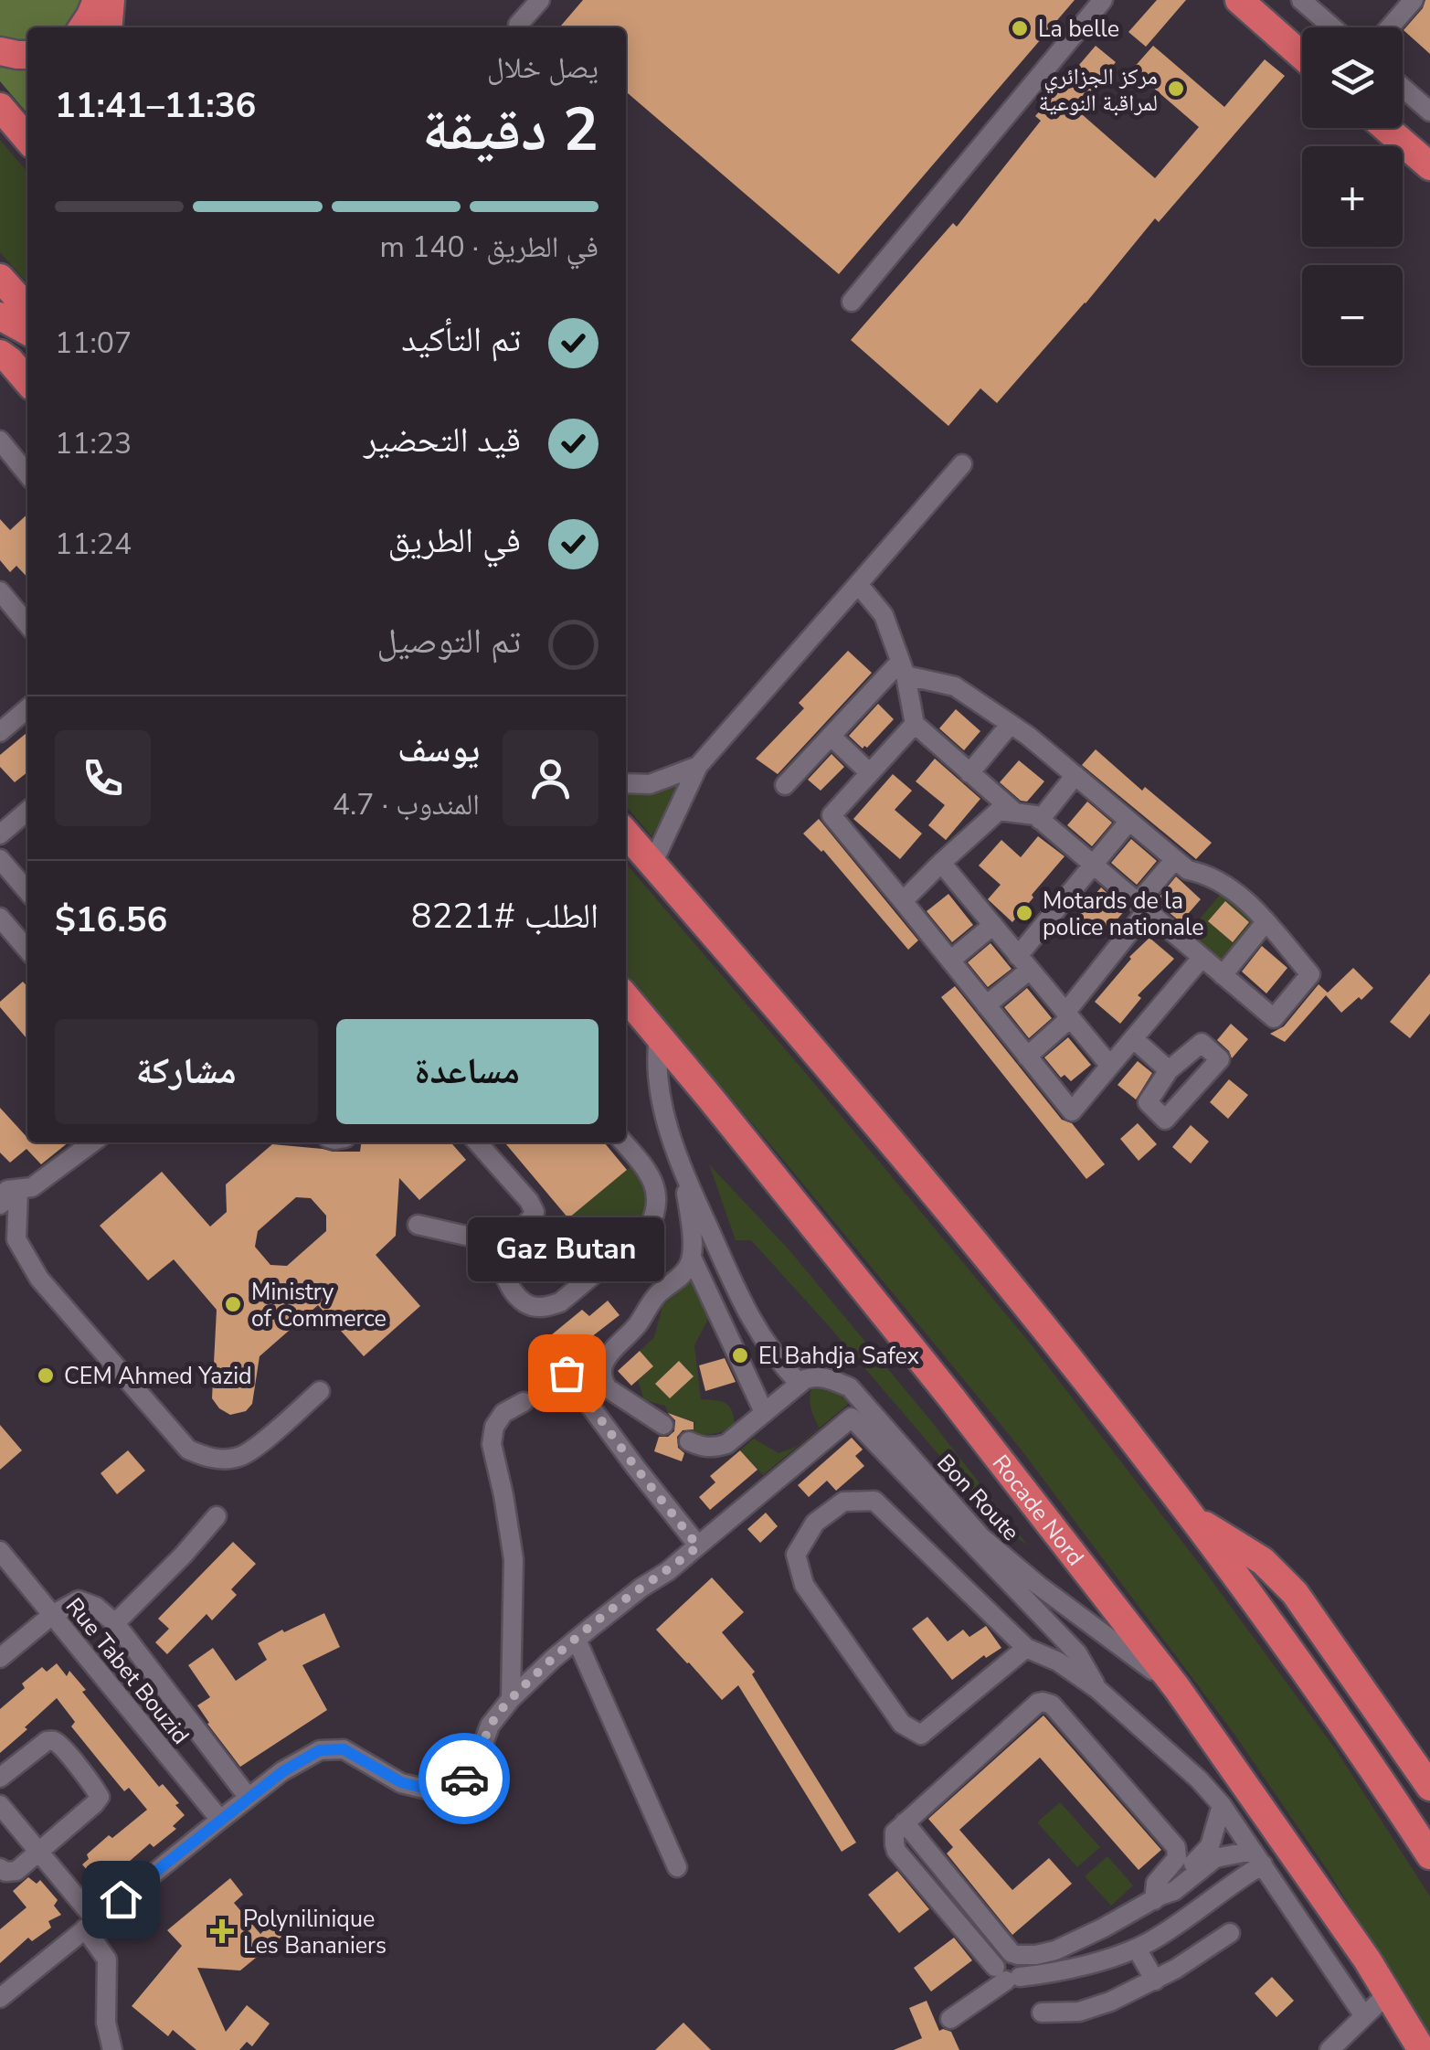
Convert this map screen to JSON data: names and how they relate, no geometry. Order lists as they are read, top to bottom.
{
  "streets": {
    "highway": ["Rocade Nord"],
    "street": ["Bon Route", "Rue Tabet Bouzid"]
  },
  "crossings": [
    ["Bon Route", "Rocade Nord"]
  ],
  "places": {
    "other": [
      "La belle",
      "مركز الجزائري لمراقبة النوعية",
      "Motards de la police nationale",
      "Ministry of Commerce",
      "El Bahdja Safex",
      "Gaz Butan",
      "CEM Ahmed Yazid"
    ],
    "health": ["Polynilinique Les Bananiers"]
  },
  "page": {
    "map_buttons": ["+", "−"],
    "heading": ["2 دقيقة", "يصل خلال", "11:36–11:41"],
    "panel": [
      "يوسف",
      "المندوب · 4.7",
      "الطلب #8221",
      "$16.56"
    ],
    "bar": "في الطريق · 140 m",
    "list": [
      ["تم التأكيد", "11:07"],
      ["قيد التحضير", "11:23"],
      ["في الطريق", "11:24"],
      "تم التوصيل"
    ],
    "buttons": ["مساعدة", "مشاركة"],
    "bubble": "Gaz Butan"
  }
}
